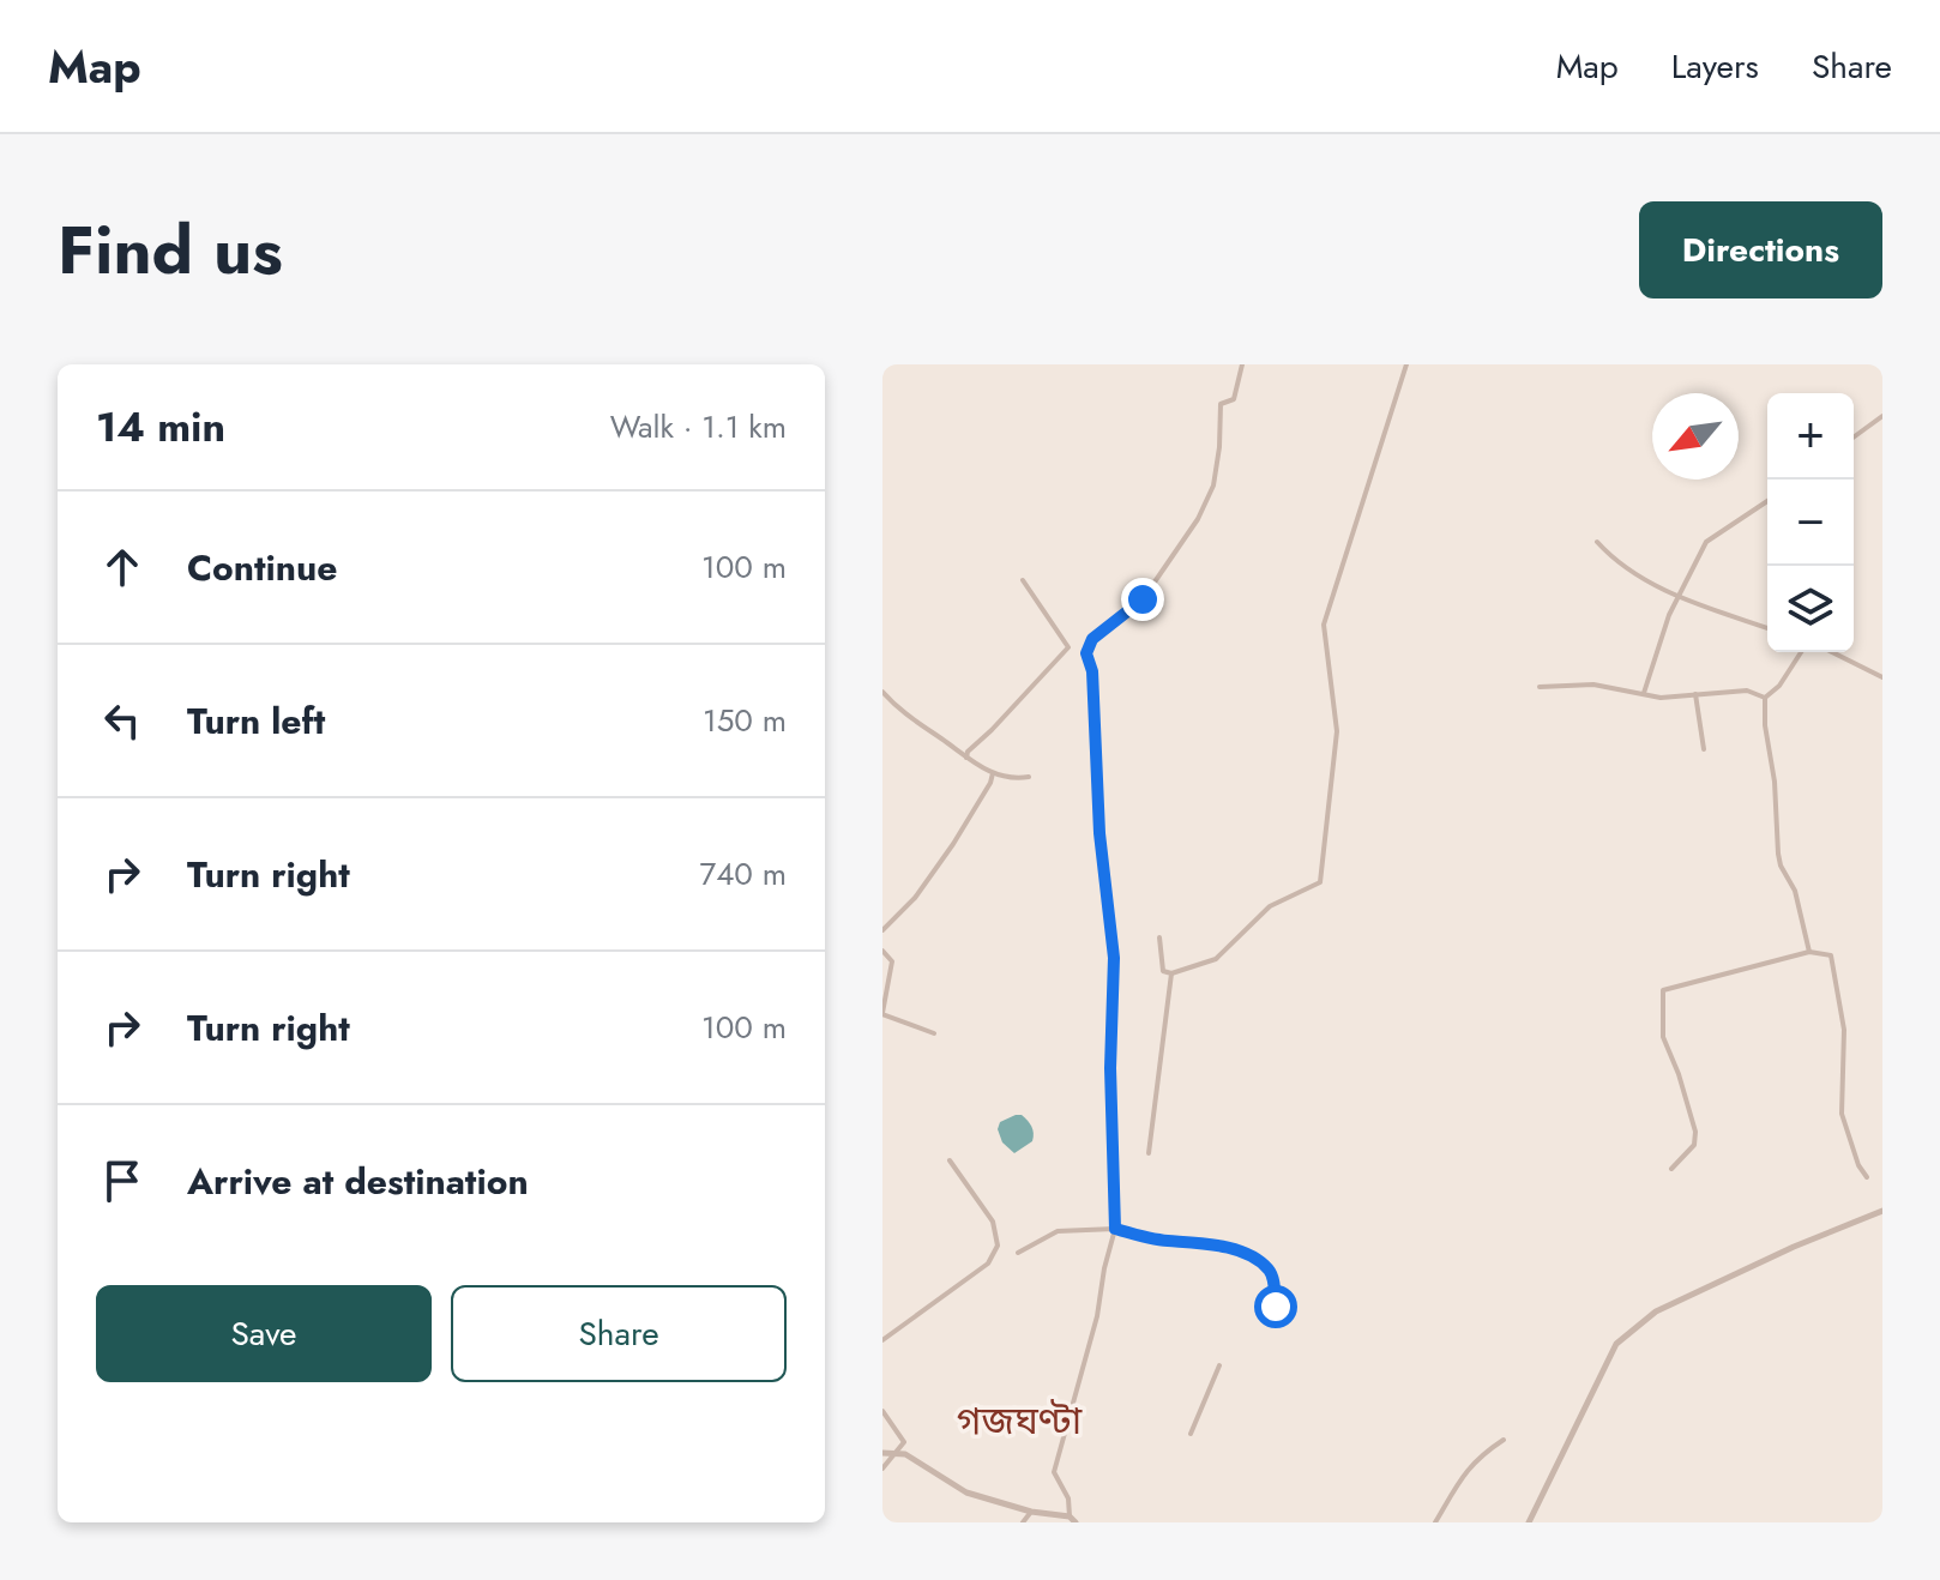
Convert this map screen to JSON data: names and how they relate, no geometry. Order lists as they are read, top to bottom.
{
  "districts": ["গজঘণ্টা"],
  "north": "bottom left",
  "page": {
    "header": "Map",
    "nav": ["Map", "Layers", "Share"],
    "title": "Find us",
    "buttons": [
      "Directions",
      ["Save", "Share"]
    ],
    "heading": ["14 min", "Walk · 1.1 km"],
    "map_buttons": ["+", "−"],
    "list": [
      ["Continue", "100 m"],
      ["Turn left", "150 m"],
      ["Turn right", "740 m"],
      ["Turn right", "100 m"],
      "Arrive at destination"
    ]
  }
}
